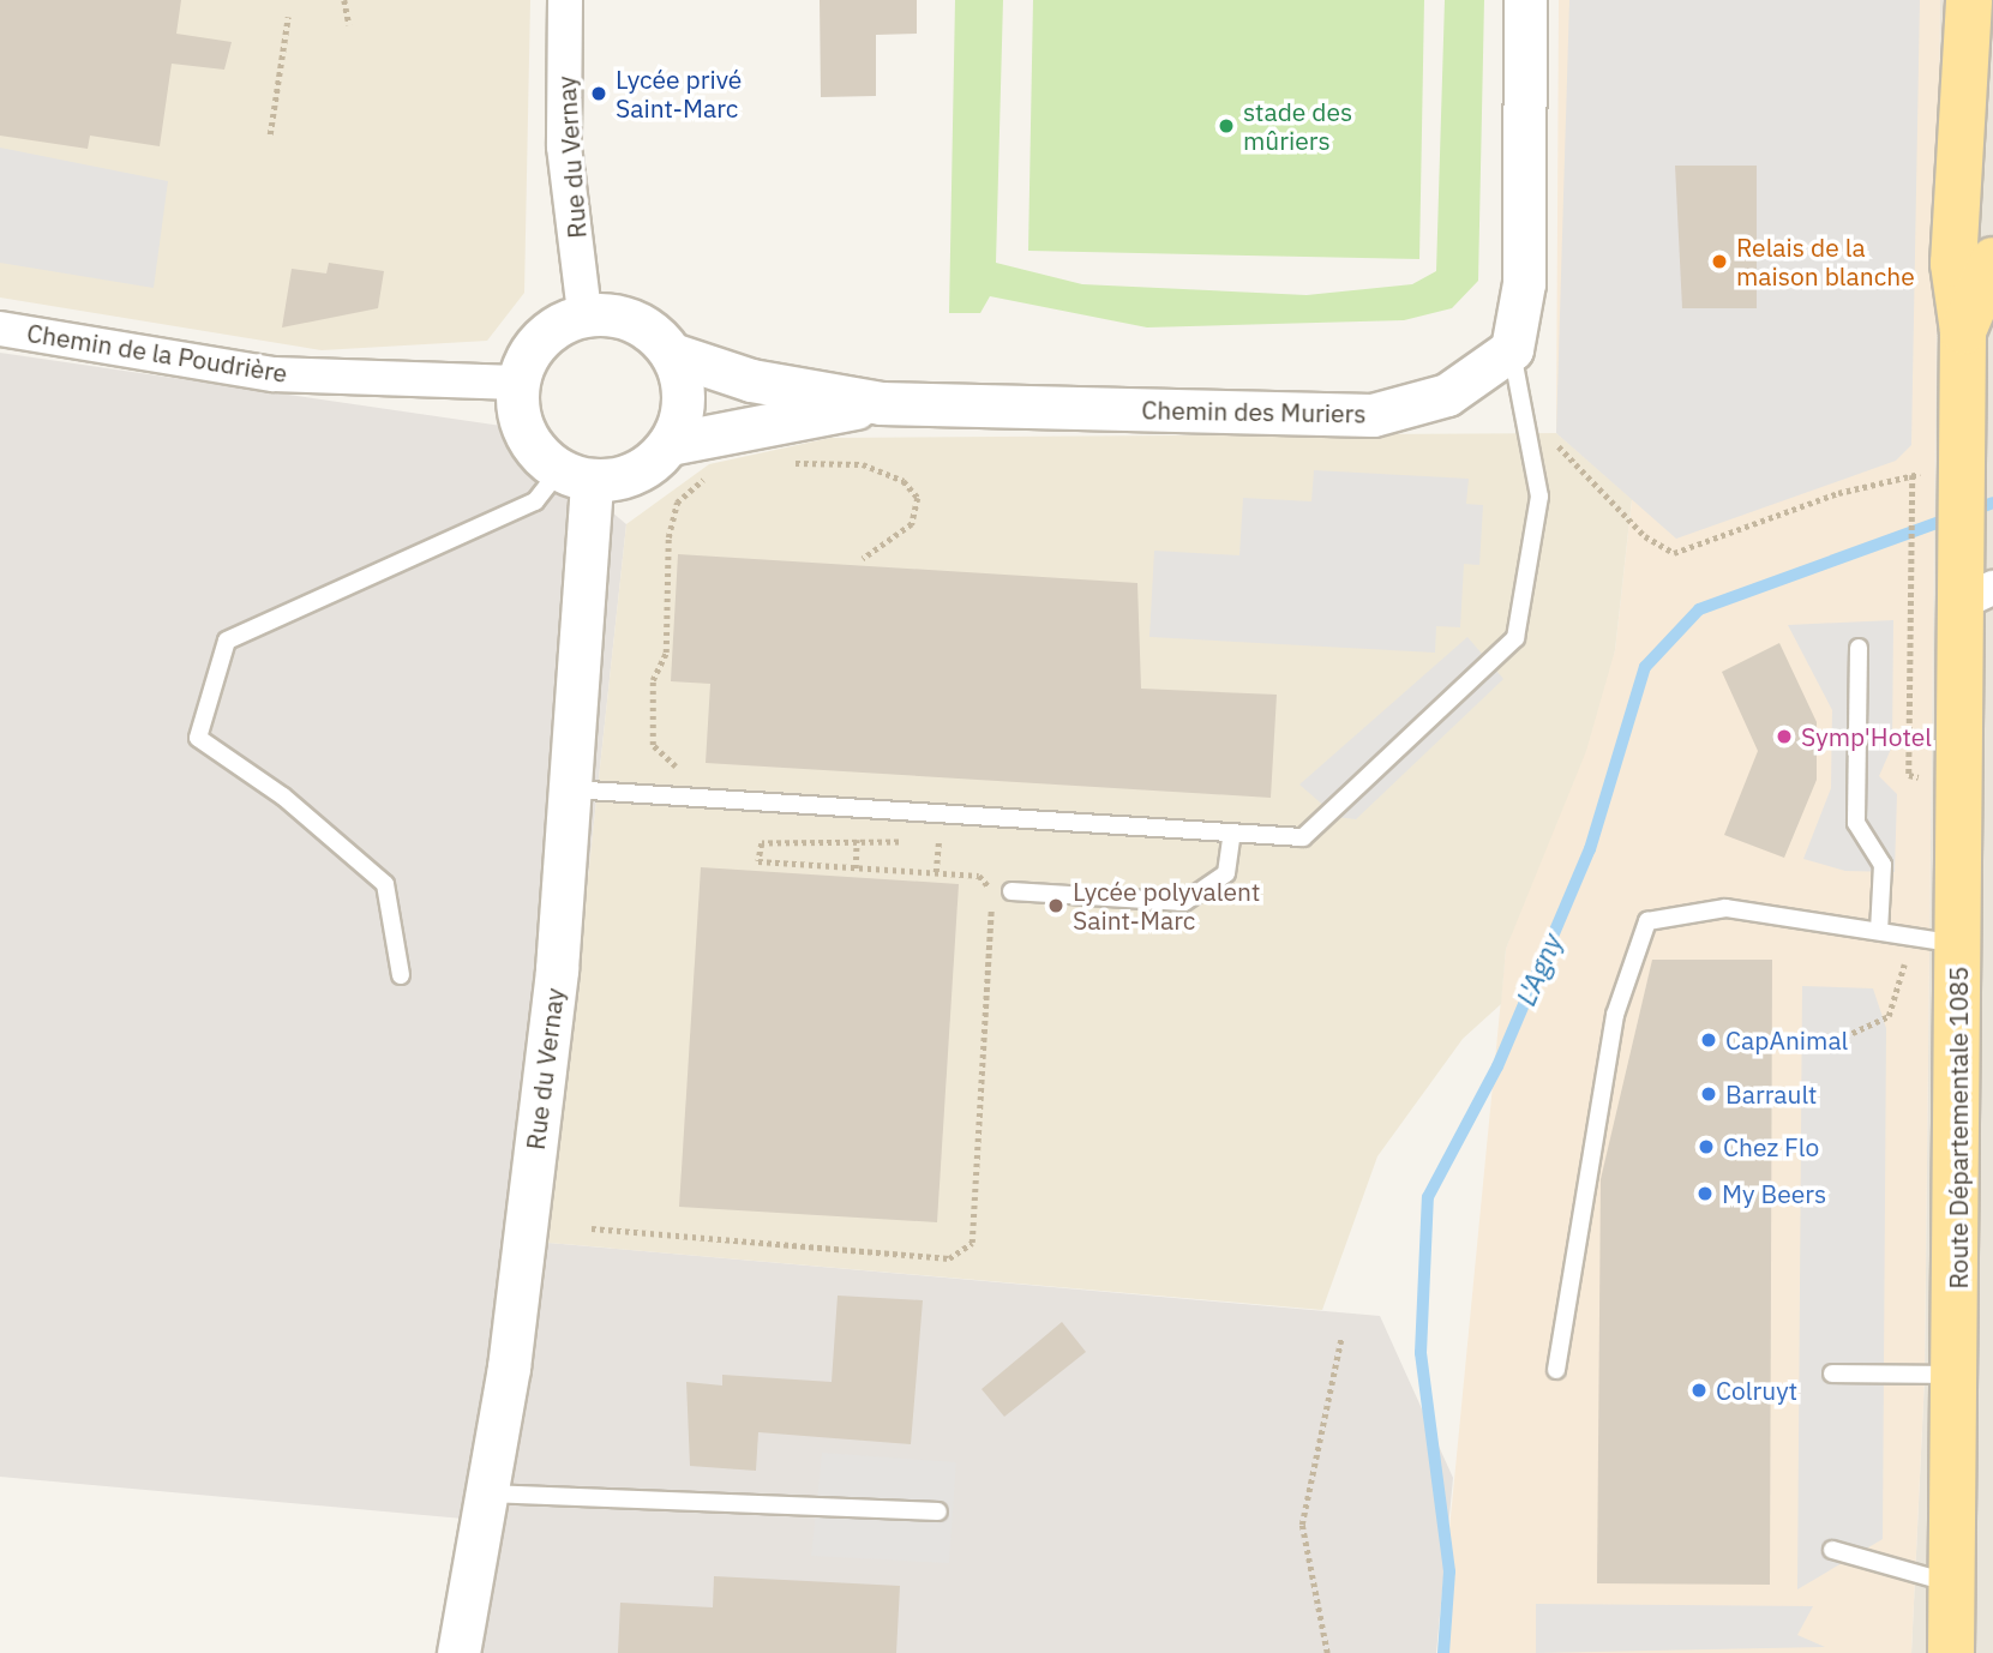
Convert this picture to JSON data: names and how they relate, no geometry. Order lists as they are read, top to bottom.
{
  "streets": {
    "main road": ["Route Départementale 1085"],
    "street": ["Rue du Vernay", "Chemin de la Poudrière", "Chemin des Muriers"]
  },
  "crossings": [
    ["Rue du Vernay", "Chemin de la Poudrière"],
    ["Rue du Vernay", "Chemin des Muriers"],
    ["Chemin de la Poudrière", "Chemin des Muriers"]
  ],
  "water": ["L'Agny"],
  "places": [
    "Lycée privé Saint-Marc",
    "stade des mûriers",
    "Relais de la maison blanche",
    "Symp'Hotel",
    "Lycée polyvalent Saint-Marc",
    "CapAnimal",
    "Barrault",
    "Chez Flo",
    "My Beers",
    "Colruyt"
  ]
}
